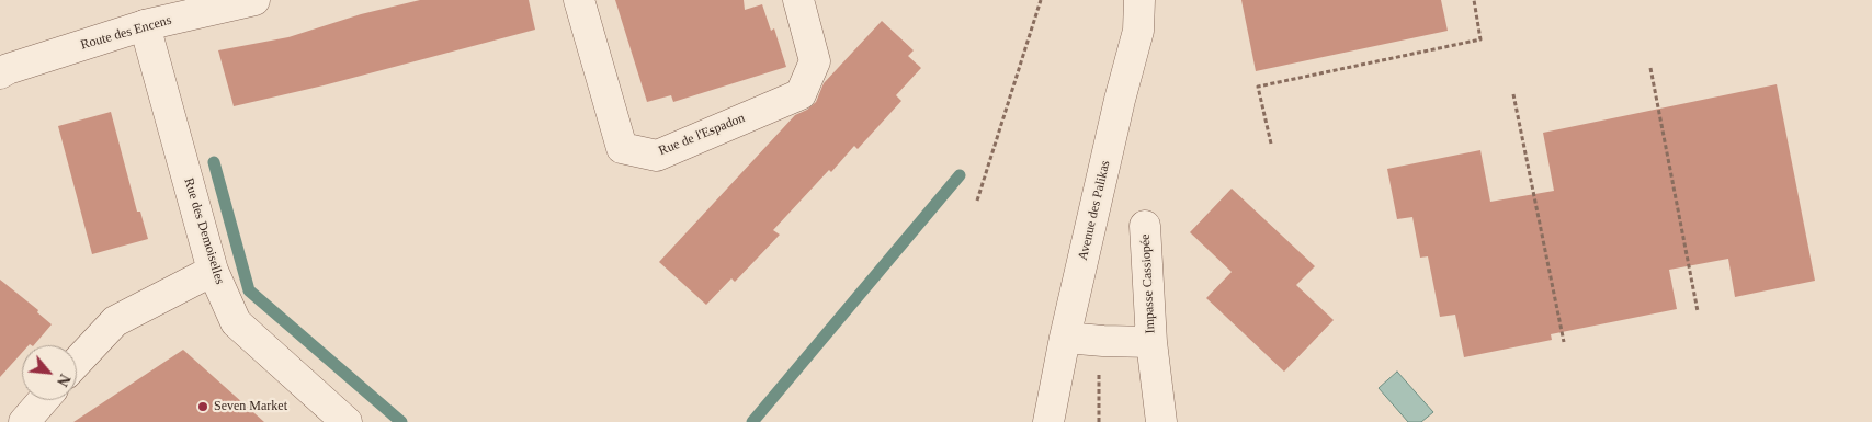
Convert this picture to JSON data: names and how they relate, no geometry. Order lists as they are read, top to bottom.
{
  "streets": {
    "street": [
      "Route des Encens",
      "Rue de l'Espadon",
      "Avenue des Palikas",
      "Rue des Demoiselles",
      "Impasse Cassiopée"
    ]
  },
  "crossings": [
    ["Route des Encens", "Rue des Demoiselles"],
    ["Avenue des Palikas", "Impasse Cassiopée"]
  ],
  "places": ["Seven Market"],
  "north": "bottom right"
}
